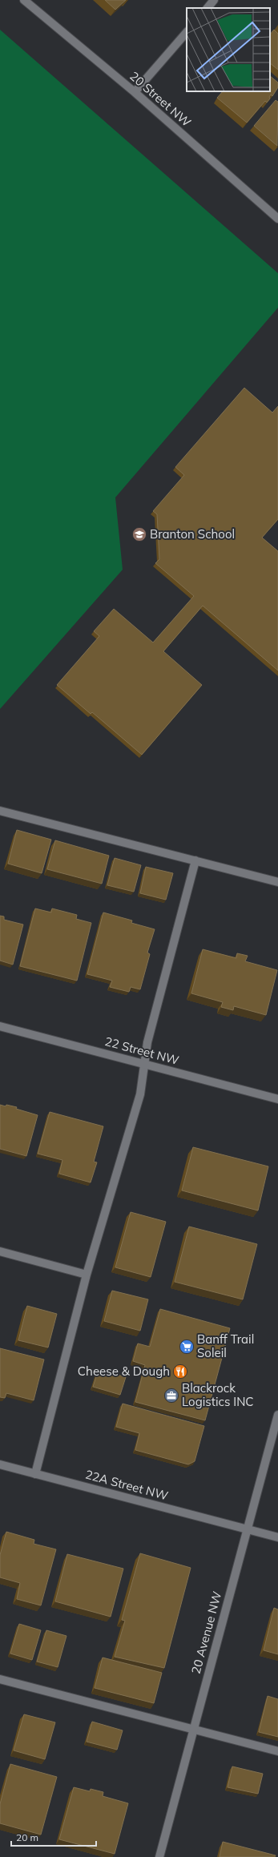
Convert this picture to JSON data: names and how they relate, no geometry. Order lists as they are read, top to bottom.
{
  "streets": {
    "street": [
      "20 Street NW",
      "22 Street NW",
      "22A Street NW",
      "20 Avenue NW"
    ]
  },
  "crossings": [
    ["22A Street NW", "20 Avenue NW"]
  ],
  "places": {
    "school or university": ["Branton School"],
    "supermarket": ["Banff Trail Soleil"],
    "restaurant": ["Cheese & Dough"],
    "office": ["Blackrock Logistics INC"]
  },
  "scale_bar": "20 m"
}
